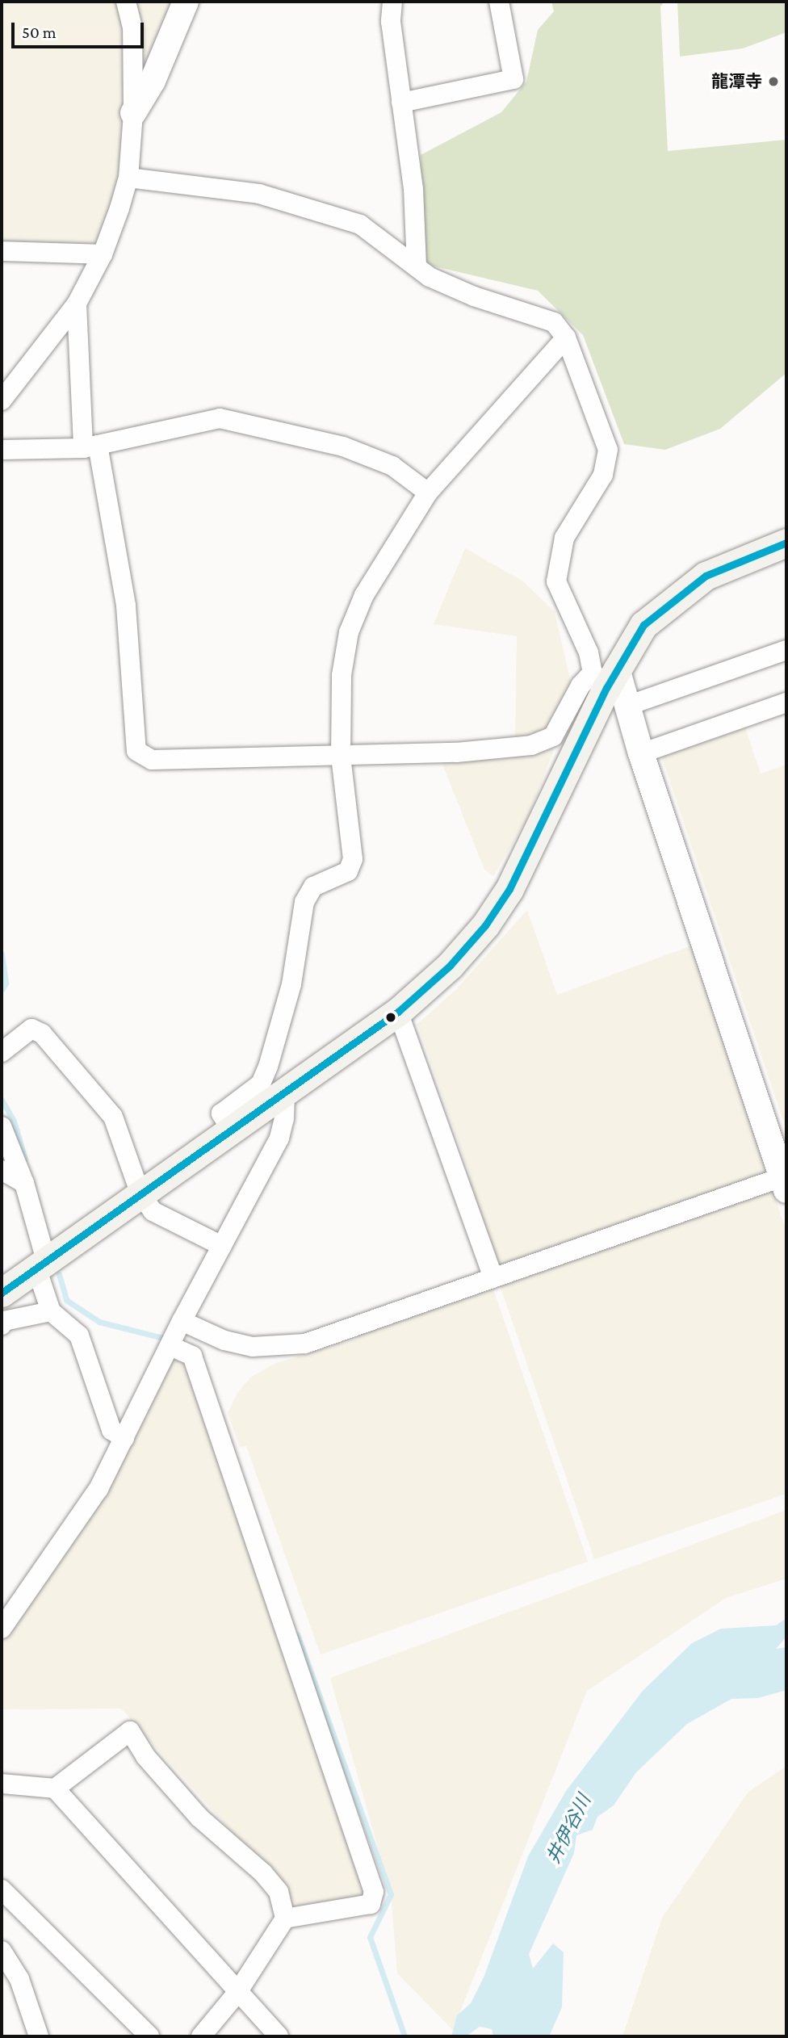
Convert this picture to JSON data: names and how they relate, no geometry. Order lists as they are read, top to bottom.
{
  "water": ["井伊谷川"],
  "places": ["龍潭寺"],
  "scale_bar": "50 m"
}
